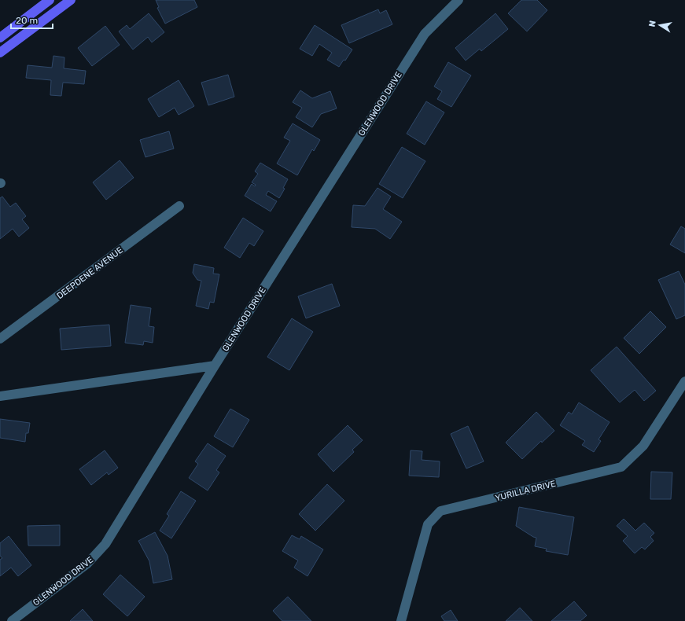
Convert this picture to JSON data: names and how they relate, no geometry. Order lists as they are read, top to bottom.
{
  "streets": {
    "street": ["GLENWOOD DRIVE", "DEEPDENE AVENUE", "YURILLA DRIVE"]
  },
  "scale_bar": "20 m",
  "north": "left"
}
